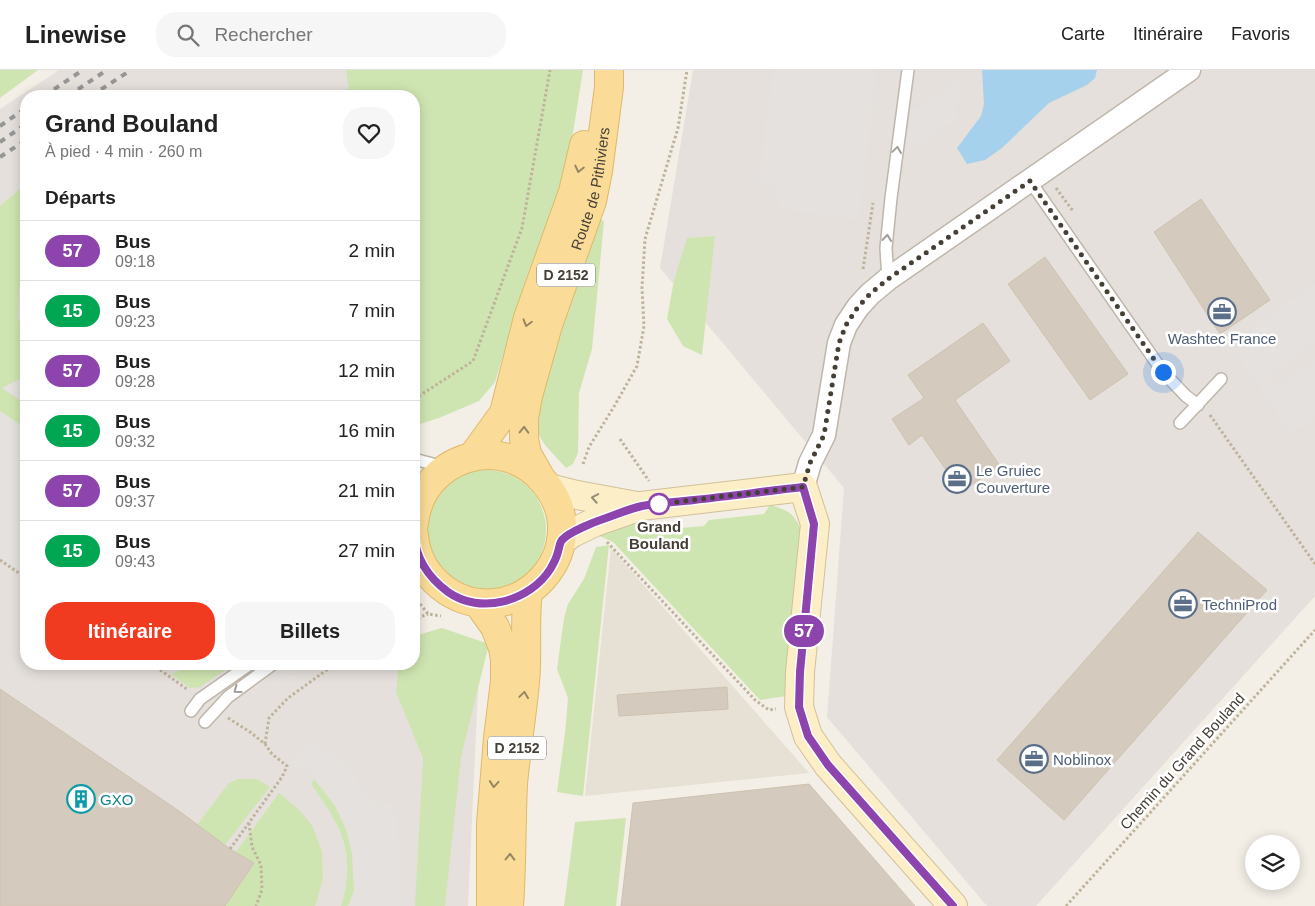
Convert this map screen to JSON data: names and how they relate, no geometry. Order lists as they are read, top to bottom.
{
  "streets": {
    "main road": ["Route de Pithiviers", "D 2152"],
    "path": ["Chemin du Grand Bouland"]
  },
  "places": {
    "office": [
      "Washtec France",
      "Le Gruiec Couverture",
      "TechniProd",
      "Noblinox"
    ],
    "other": ["Grand Bouland"],
    "building": ["GXO"]
  },
  "lines": ["bus line 57"],
  "page": {
    "header": "Linewise",
    "search": "Rechercher",
    "nav": ["Carte", "Itinéraire", "Favoris"],
    "on_map": "57",
    "heading": [
      ["Grand Bouland", "À pied · 4 min · 260 m"],
      "Départs"
    ],
    "list": [
      {
        "mark": "57",
        "name": "Bus",
        "note": "09:18",
        "value": "2 min"
      },
      {
        "mark": "15",
        "name": "Bus",
        "note": "09:23",
        "value": "7 min"
      },
      {
        "mark": "57",
        "name": "Bus",
        "note": "09:28",
        "value": "12 min"
      },
      {
        "mark": "15",
        "name": "Bus",
        "note": "09:32",
        "value": "16 min"
      },
      {
        "mark": "57",
        "name": "Bus",
        "note": "09:37",
        "value": "21 min"
      },
      {
        "mark": "15",
        "name": "Bus",
        "note": "09:43",
        "value": "27 min"
      }
    ],
    "buttons": ["Itinéraire", "Billets"]
  }
}
